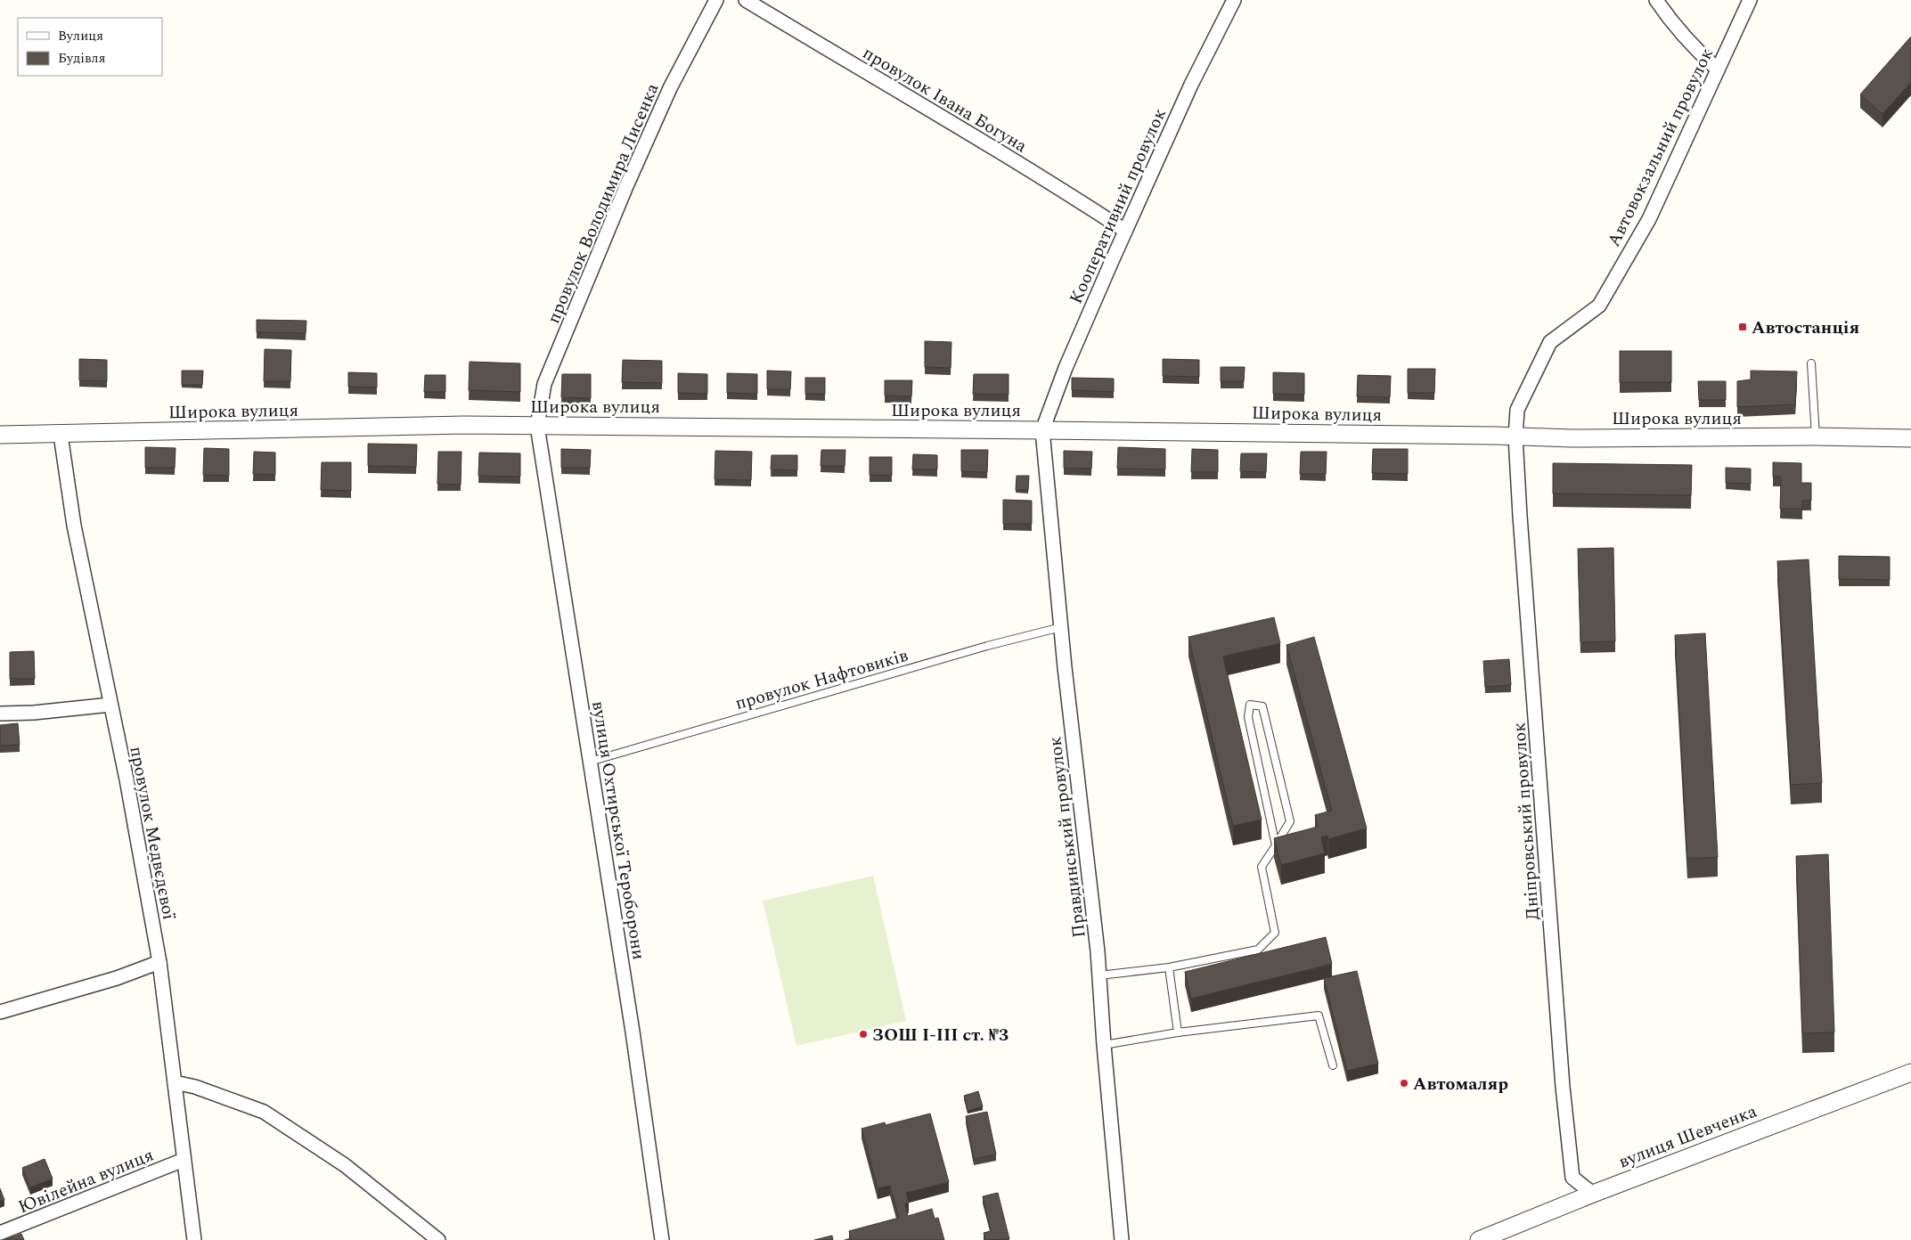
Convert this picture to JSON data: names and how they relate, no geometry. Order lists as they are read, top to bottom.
{
  "streets": {
    "street": [
      "провулок Івана Богуна",
      "Автовокзальний провулок",
      "провулок Володимира Лисенка",
      "Кооперативний провулок",
      "Широка вулиця",
      "Дніпровський провулок",
      "вулиця Охтирської Тероборони",
      "провулок Медвєдєвої",
      "Правдинський провулок",
      "вулиця Шевченка",
      "Ювілейна вулиця"
    ],
    "lane": ["провулок Нафтовиків"]
  },
  "crossings": [
    ["провулок Івана Богуна", "Кооперативний провулок"],
    ["Автовокзальний провулок", "Широка вулиця"],
    ["Автовокзальний провулок", "Дніпровський провулок"],
    ["провулок Володимира Лисенка", "Широка вулиця"],
    ["провулок Володимира Лисенка", "вулиця Охтирської Тероборони"],
    ["Кооперативний провулок", "Широка вулиця"],
    ["Кооперативний провулок", "Правдинський провулок"],
    ["Широка вулиця", "Дніпровський провулок"],
    ["Широка вулиця", "вулиця Охтирської Тероборони"],
    ["Широка вулиця", "провулок Медвєдєвої"],
    ["Широка вулиця", "Правдинський провулок"],
    ["провулок Нафтовиків", "вулиця Охтирської Тероборони"],
    ["провулок Нафтовиків", "Правдинський провулок"],
    ["Дніпровський провулок", "вулиця Шевченка"],
    ["провулок Медвєдєвої", "Ювілейна вулиця"]
  ],
  "places": {
    "transit": ["Автостанція"],
    "other": ["ЗОШ І-ІІІ ст. №3", "Автомаляр"]
  },
  "legend": ["Вулиця", "Будівля"]
}
